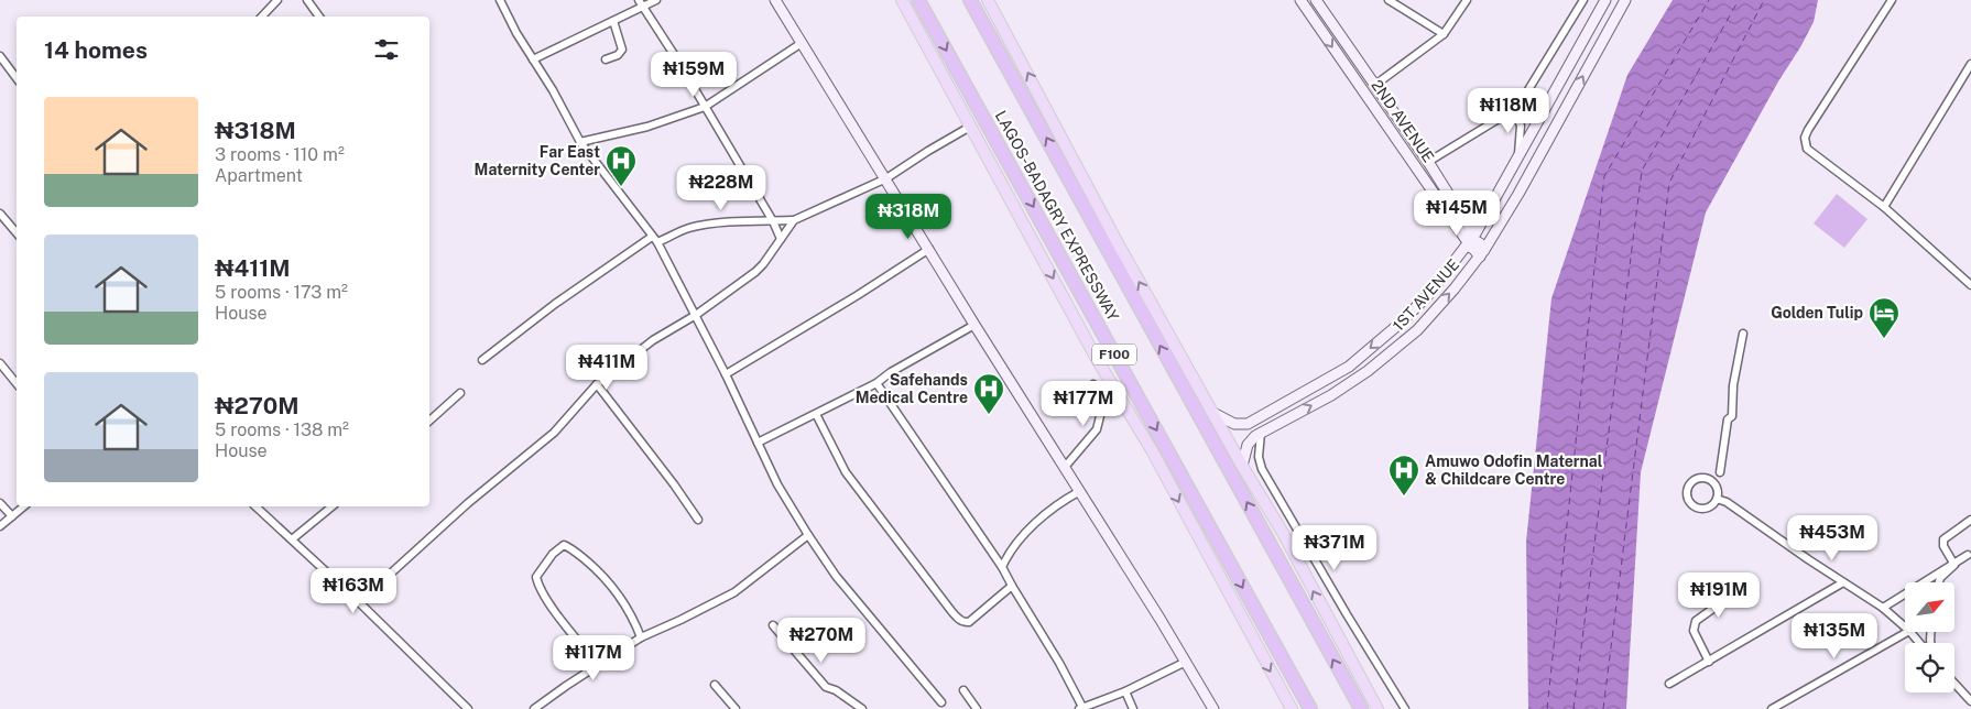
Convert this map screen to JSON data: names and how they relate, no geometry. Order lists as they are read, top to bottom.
{
  "streets": {
    "highway": ["LAGOS-BADAGRY EXPRESSWAY", "F100"],
    "main road": ["2ND AVENUE", "1ST AVENUE"]
  },
  "crossings": [
    ["2ND AVENUE", "1ST AVENUE"]
  ],
  "places": {
    "hospital": ["Far East Maternity Center", "Safehands Medical Centre", "Amuwo Odofin Maternal & Childcare Centre"],
    "hotel": ["Golden Tulip"]
  },
  "north": "top right",
  "page": {
    "heading": "14 homes",
    "price": [
      "₦159M",
      "₦118M",
      "₦228M",
      "₦145M",
      "₦318M",
      "₦411M",
      "₦177M",
      "₦453M",
      "₦371M",
      "₦163M",
      "₦191M",
      "₦135M",
      "₦270M",
      "₦117M"
    ],
    "list": [
      {
        "name": "₦318M",
        "note": "3 rooms · 110 m² · Apartment"
      },
      {
        "name": "₦411M",
        "note": "5 rooms · 173 m² · House"
      },
      {
        "name": "₦270M",
        "note": "5 rooms · 138 m² · House"
      }
    ]
  }
}
